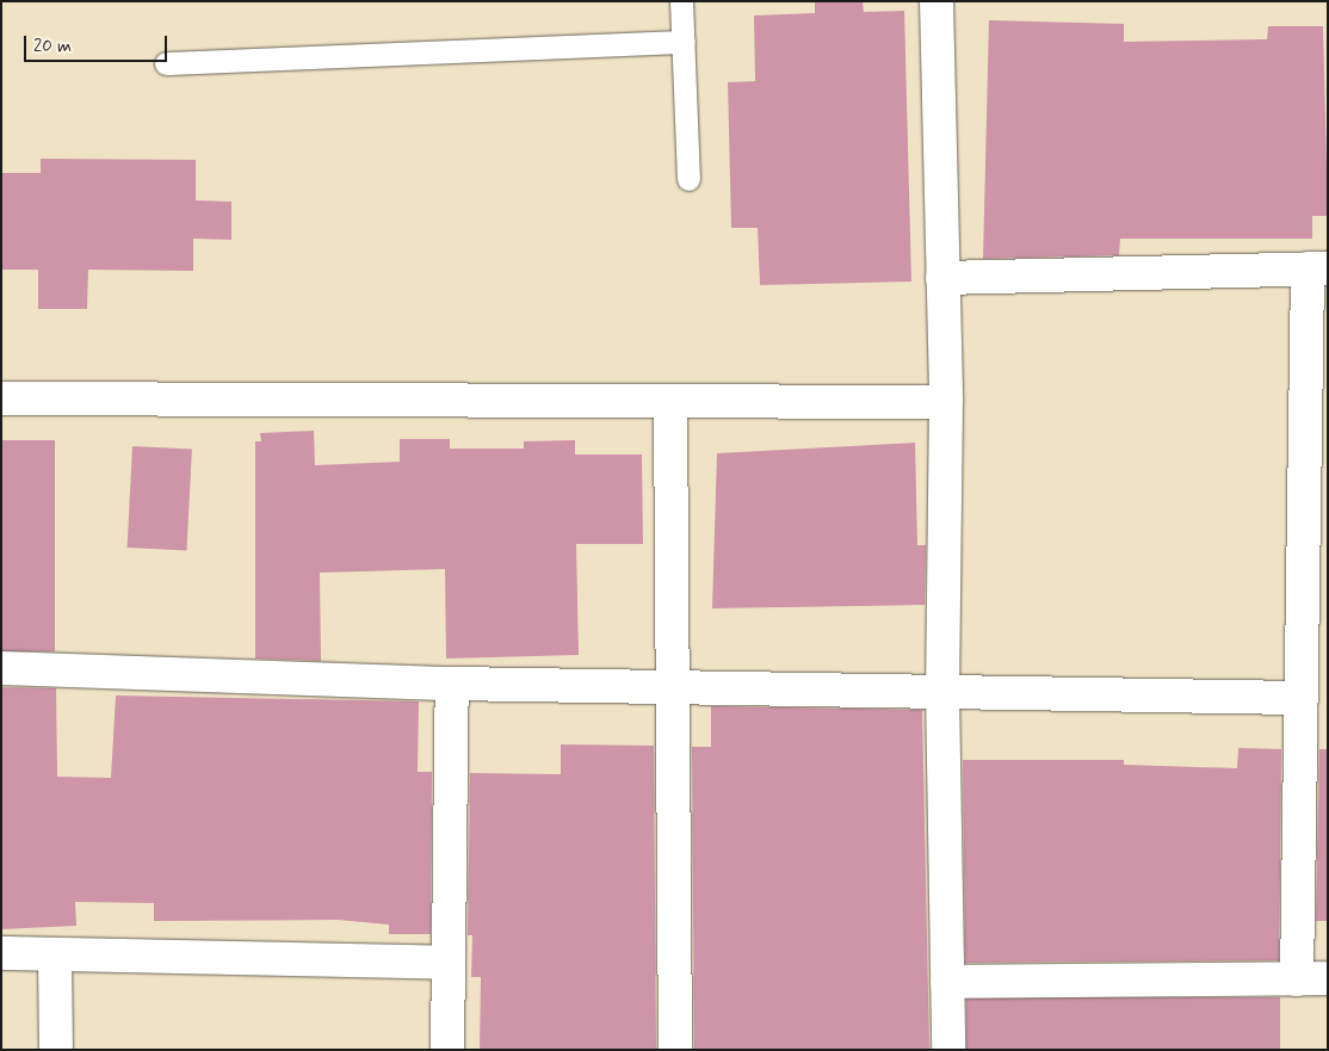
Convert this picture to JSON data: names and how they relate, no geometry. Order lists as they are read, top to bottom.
{
  "scale_bar": "20 m"
}
